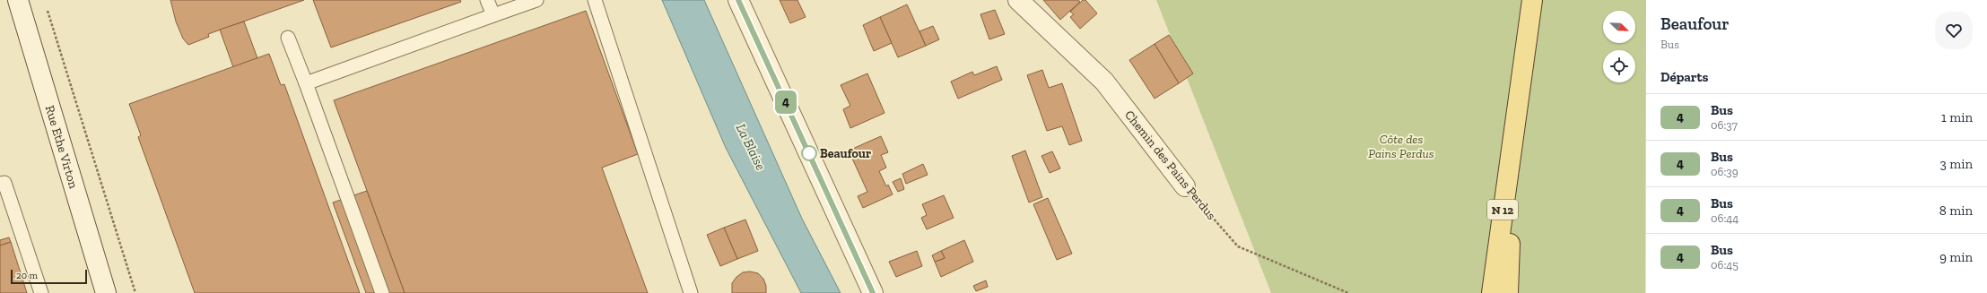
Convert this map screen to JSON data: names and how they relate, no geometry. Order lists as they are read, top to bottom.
{
  "streets": {
    "main road": ["N 12"],
    "street": ["Rue Ethe Virton", "Chemin des Pains Perdus"]
  },
  "water": ["La Blaise"],
  "parks": ["Côte des Pains Perdus"],
  "places": ["Beaufour"],
  "lines": ["bus line 4"],
  "scale_bar": "20 m",
  "north": "bottom right",
  "page": {
    "on_map": "4",
    "heading": [
      ["Beaufour", "Bus"],
      "Départs"
    ],
    "list": [
      {
        "mark": "4",
        "name": "Bus",
        "note": "06:37",
        "value": "1 min"
      },
      {
        "mark": "4",
        "name": "Bus",
        "note": "06:39",
        "value": "3 min"
      },
      {
        "mark": "4",
        "name": "Bus",
        "note": "06:44",
        "value": "8 min"
      },
      {
        "mark": "4",
        "name": "Bus",
        "note": "06:45",
        "value": "9 min"
      }
    ],
    "scale": "20 m"
  }
}
